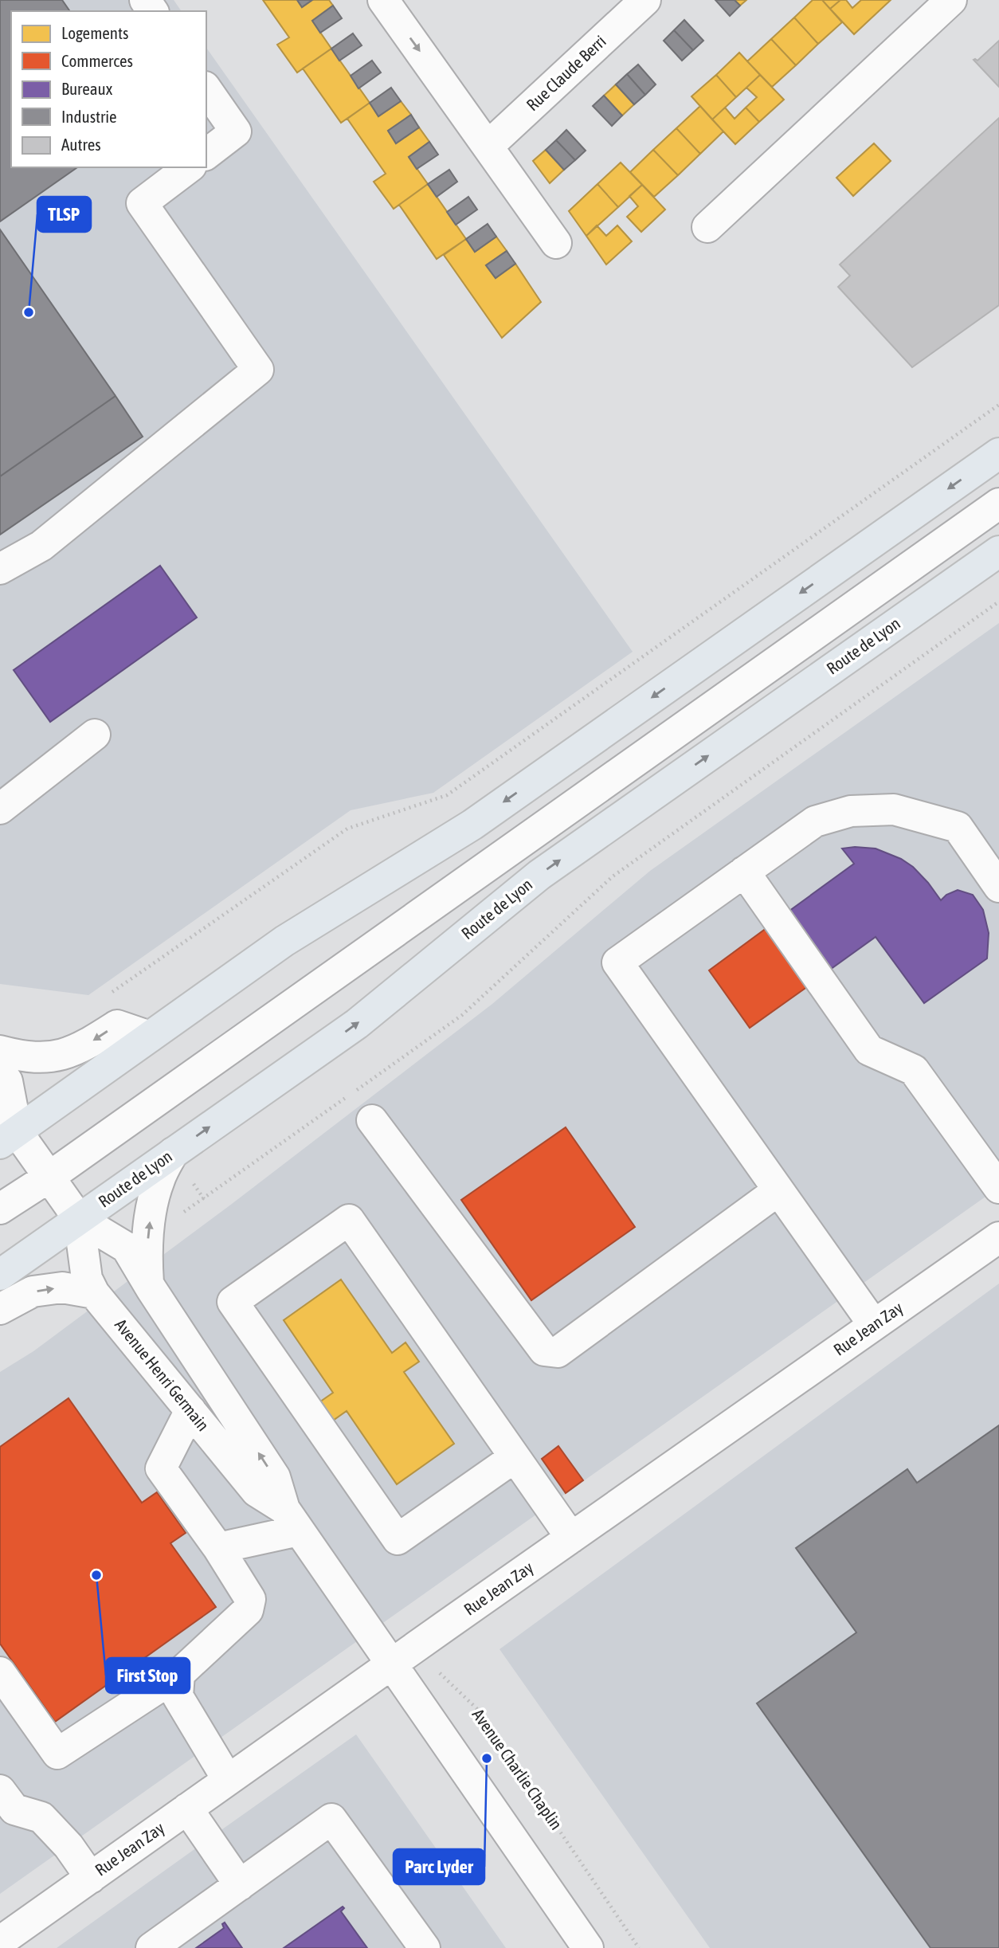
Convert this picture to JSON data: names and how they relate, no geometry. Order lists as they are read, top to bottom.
{
  "streets": {
    "main road": ["Route de Lyon"],
    "street": ["Rue Claude Berri", "Rue Jean Zay", "Avenue Henri Germain"],
    "path": ["Avenue Charlie Chaplin"]
  },
  "crossings": [
    ["Route de Lyon", "Avenue Henri Germain"],
    ["Rue Jean Zay", "Avenue Henri Germain"],
    ["Rue Jean Zay", "Avenue Charlie Chaplin"],
    ["Avenue Henri Germain", "Avenue Charlie Chaplin"]
  ],
  "places": ["TLSP", "First Stop", "Parc Lyder"],
  "legend": [
    "Logements",
    "Commerces",
    "Bureaux",
    "Industrie",
    "Autres"
  ]
}
